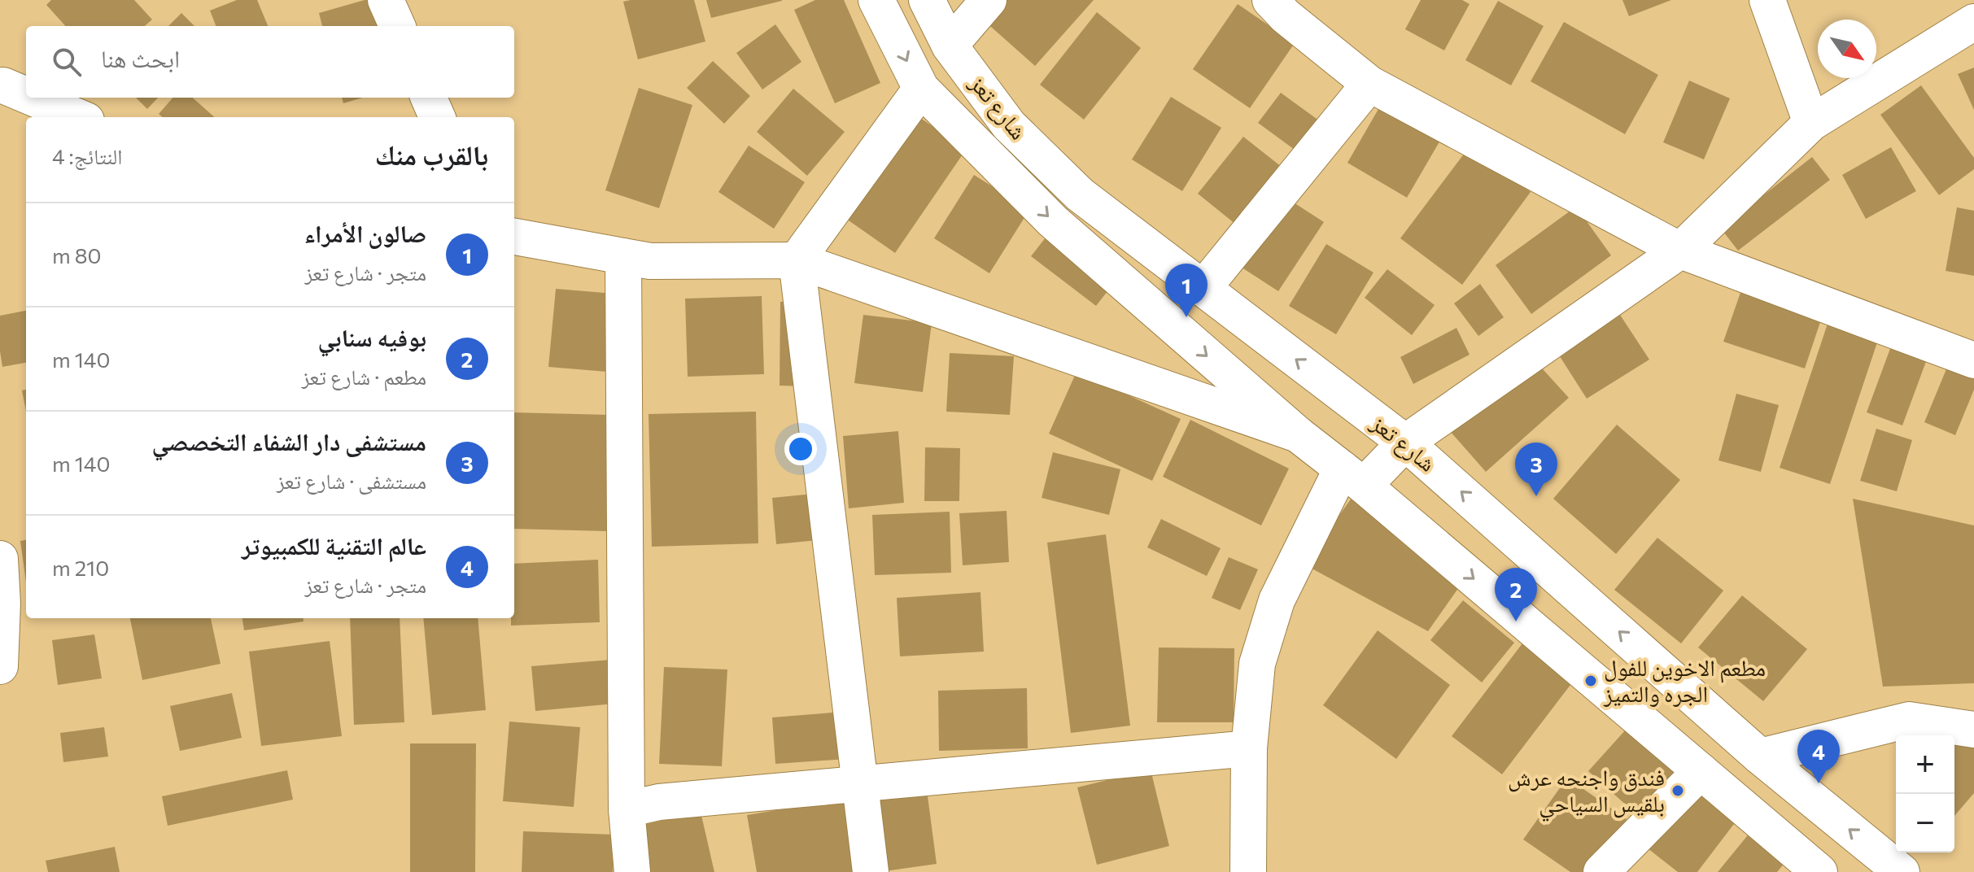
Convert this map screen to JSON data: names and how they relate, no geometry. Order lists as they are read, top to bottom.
{
  "streets": {
    "street": ["شارع تعز"]
  },
  "places": ["مطعم الاخوين للفول الجره والتميز", "فندق واجنحه عرش بلقيس السياحي"],
  "north": "bottom right",
  "page": {
    "search": "ابحث هنا",
    "heading": ["بالقرب منك", "النتائج: 4"],
    "list": [
      {
        "mark": "1",
        "name": "صالون الأمراء",
        "note": "متجر · شارع تعز",
        "value": "80 m"
      },
      {
        "mark": "2",
        "name": "بوفيه سنابي",
        "note": "مطعم · شارع تعز",
        "value": "140 m"
      },
      {
        "mark": "3",
        "name": "مستشفى دار الشفاء التخصصي",
        "note": "مستشفى · شارع تعز",
        "value": "140 m"
      },
      {
        "mark": "4",
        "name": "عالم التقنية للكمبيوتر",
        "note": "متجر · شارع تعز",
        "value": "210 m"
      }
    ],
    "pins": [
      "1",
      "3",
      "2",
      "4"
    ],
    "map_buttons": ["+", "−"]
  }
}
